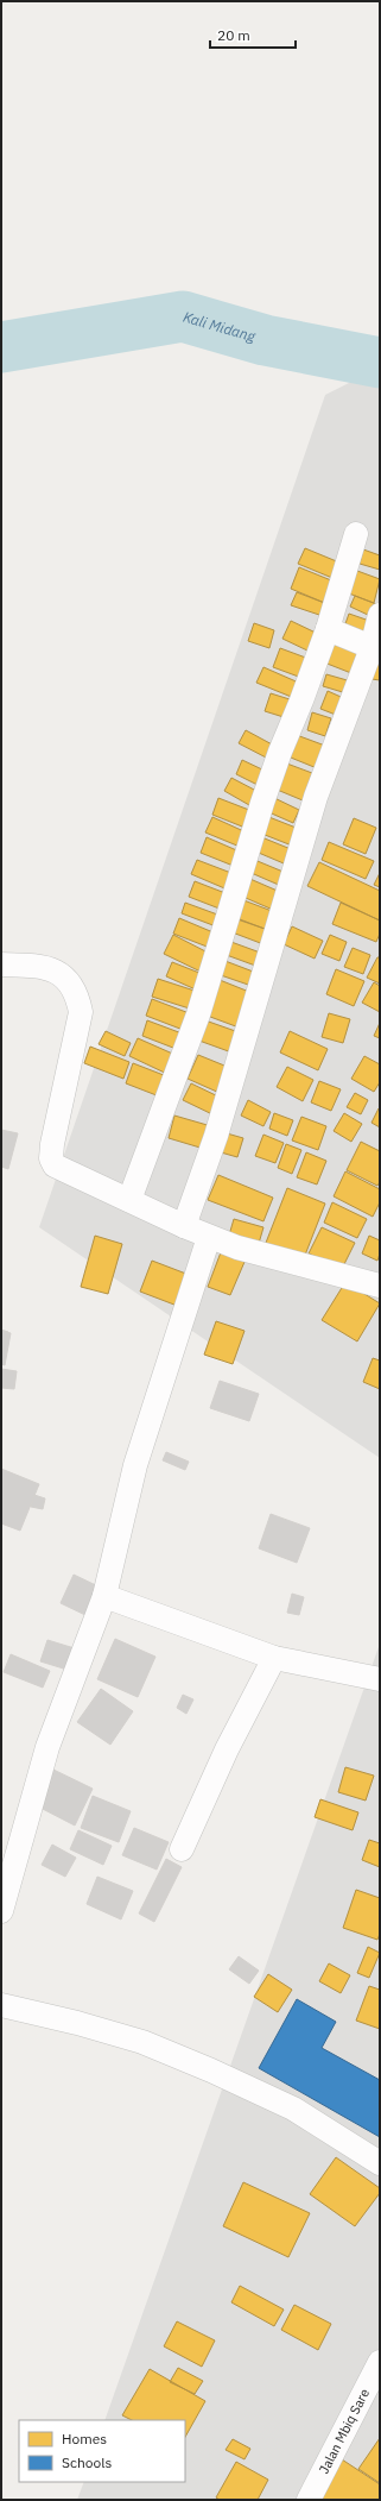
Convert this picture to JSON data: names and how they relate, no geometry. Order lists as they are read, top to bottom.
{
  "streets": {
    "street": ["Jalan Mbiq Sare"]
  },
  "water": ["Kali Midang"],
  "legend": ["Homes", "Schools"],
  "scale_bar": "20 m"
}
